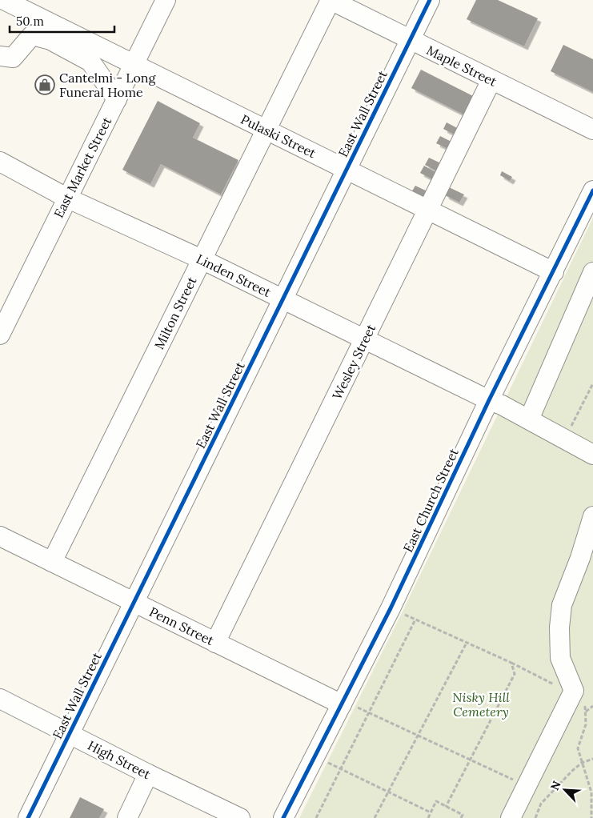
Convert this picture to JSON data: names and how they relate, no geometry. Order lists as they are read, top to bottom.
{
  "streets": {
    "street": [
      "Maple Street",
      "East Wall Street",
      "Pulaski Street",
      "East Market Street",
      "Linden Street",
      "Milton Street",
      "Wesley Street",
      "East Church Street",
      "Penn Street",
      "High Street"
    ]
  },
  "crossings": [
    ["Maple Street", "East Wall Street"],
    ["Maple Street", "Milton Street"],
    ["Maple Street", "Wesley Street"],
    ["East Wall Street", "Pulaski Street"],
    ["East Wall Street", "Linden Street"],
    ["East Wall Street", "Penn Street"],
    ["East Wall Street", "High Street"],
    ["Pulaski Street", "East Market Street"],
    ["Pulaski Street", "Milton Street"],
    ["Pulaski Street", "Wesley Street"],
    ["Pulaski Street", "East Church Street"],
    ["East Market Street", "Linden Street"],
    ["Linden Street", "Milton Street"],
    ["Linden Street", "Wesley Street"],
    ["Linden Street", "East Church Street"],
    ["Milton Street", "Penn Street"],
    ["Wesley Street", "Penn Street"],
    ["East Church Street", "Penn Street"]
  ],
  "parks": ["Nisky Hill Cemetery"],
  "places": {
    "shop": ["Cantelmi - Long Funeral Home"]
  },
  "scale_bar": "50 m",
  "north": "top left"
}
